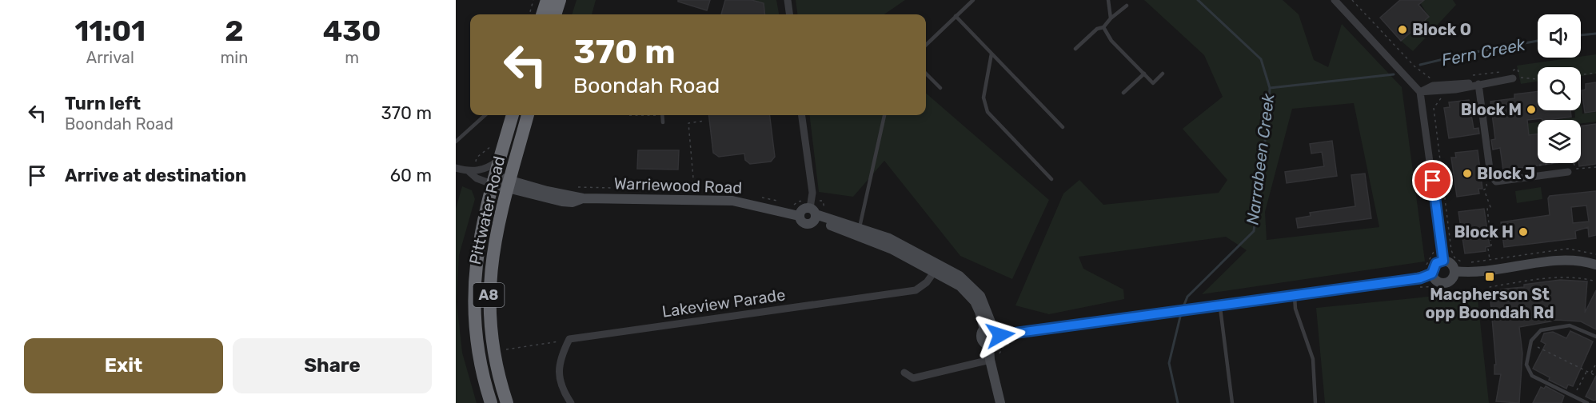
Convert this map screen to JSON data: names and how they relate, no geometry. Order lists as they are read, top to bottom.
{
  "streets": {
    "highway": ["Pittwater Road", "A8"],
    "street": ["Warriewood Road", "Lakeview Parade"]
  },
  "crossings": [
    ["Warriewood Road", "Pittwater Road"]
  ],
  "water": ["Fern Creek", "Narrabeen Creek"],
  "places": {
    "other": [
      "Block O",
      "Block M",
      "Block J",
      "Block H"
    ],
    "transit": ["Macpherson St opp Boondah Rd"]
  },
  "page": {
    "eta": [
      "11:01",
      "Arrival",
      "2",
      "min",
      "430",
      "m"
    ],
    "turn": ["370 m", "Boondah Road"],
    "list": [
      {
        "name": "Turn left",
        "note": "Boondah Road",
        "value": "370 m"
      },
      {
        "name": "Arrive at destination",
        "value": "60 m"
      }
    ],
    "buttons": ["Exit", "Share"]
  }
}
